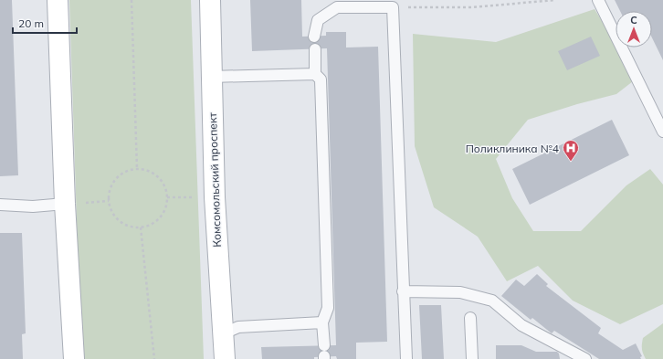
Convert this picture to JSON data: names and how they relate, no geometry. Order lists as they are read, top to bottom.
{
  "streets": {
    "street": ["Комсомольский проспект"]
  },
  "places": {
    "hospital": ["Поликлиника №4"]
  },
  "scale_bar": "20 m",
  "north": "top"
}
